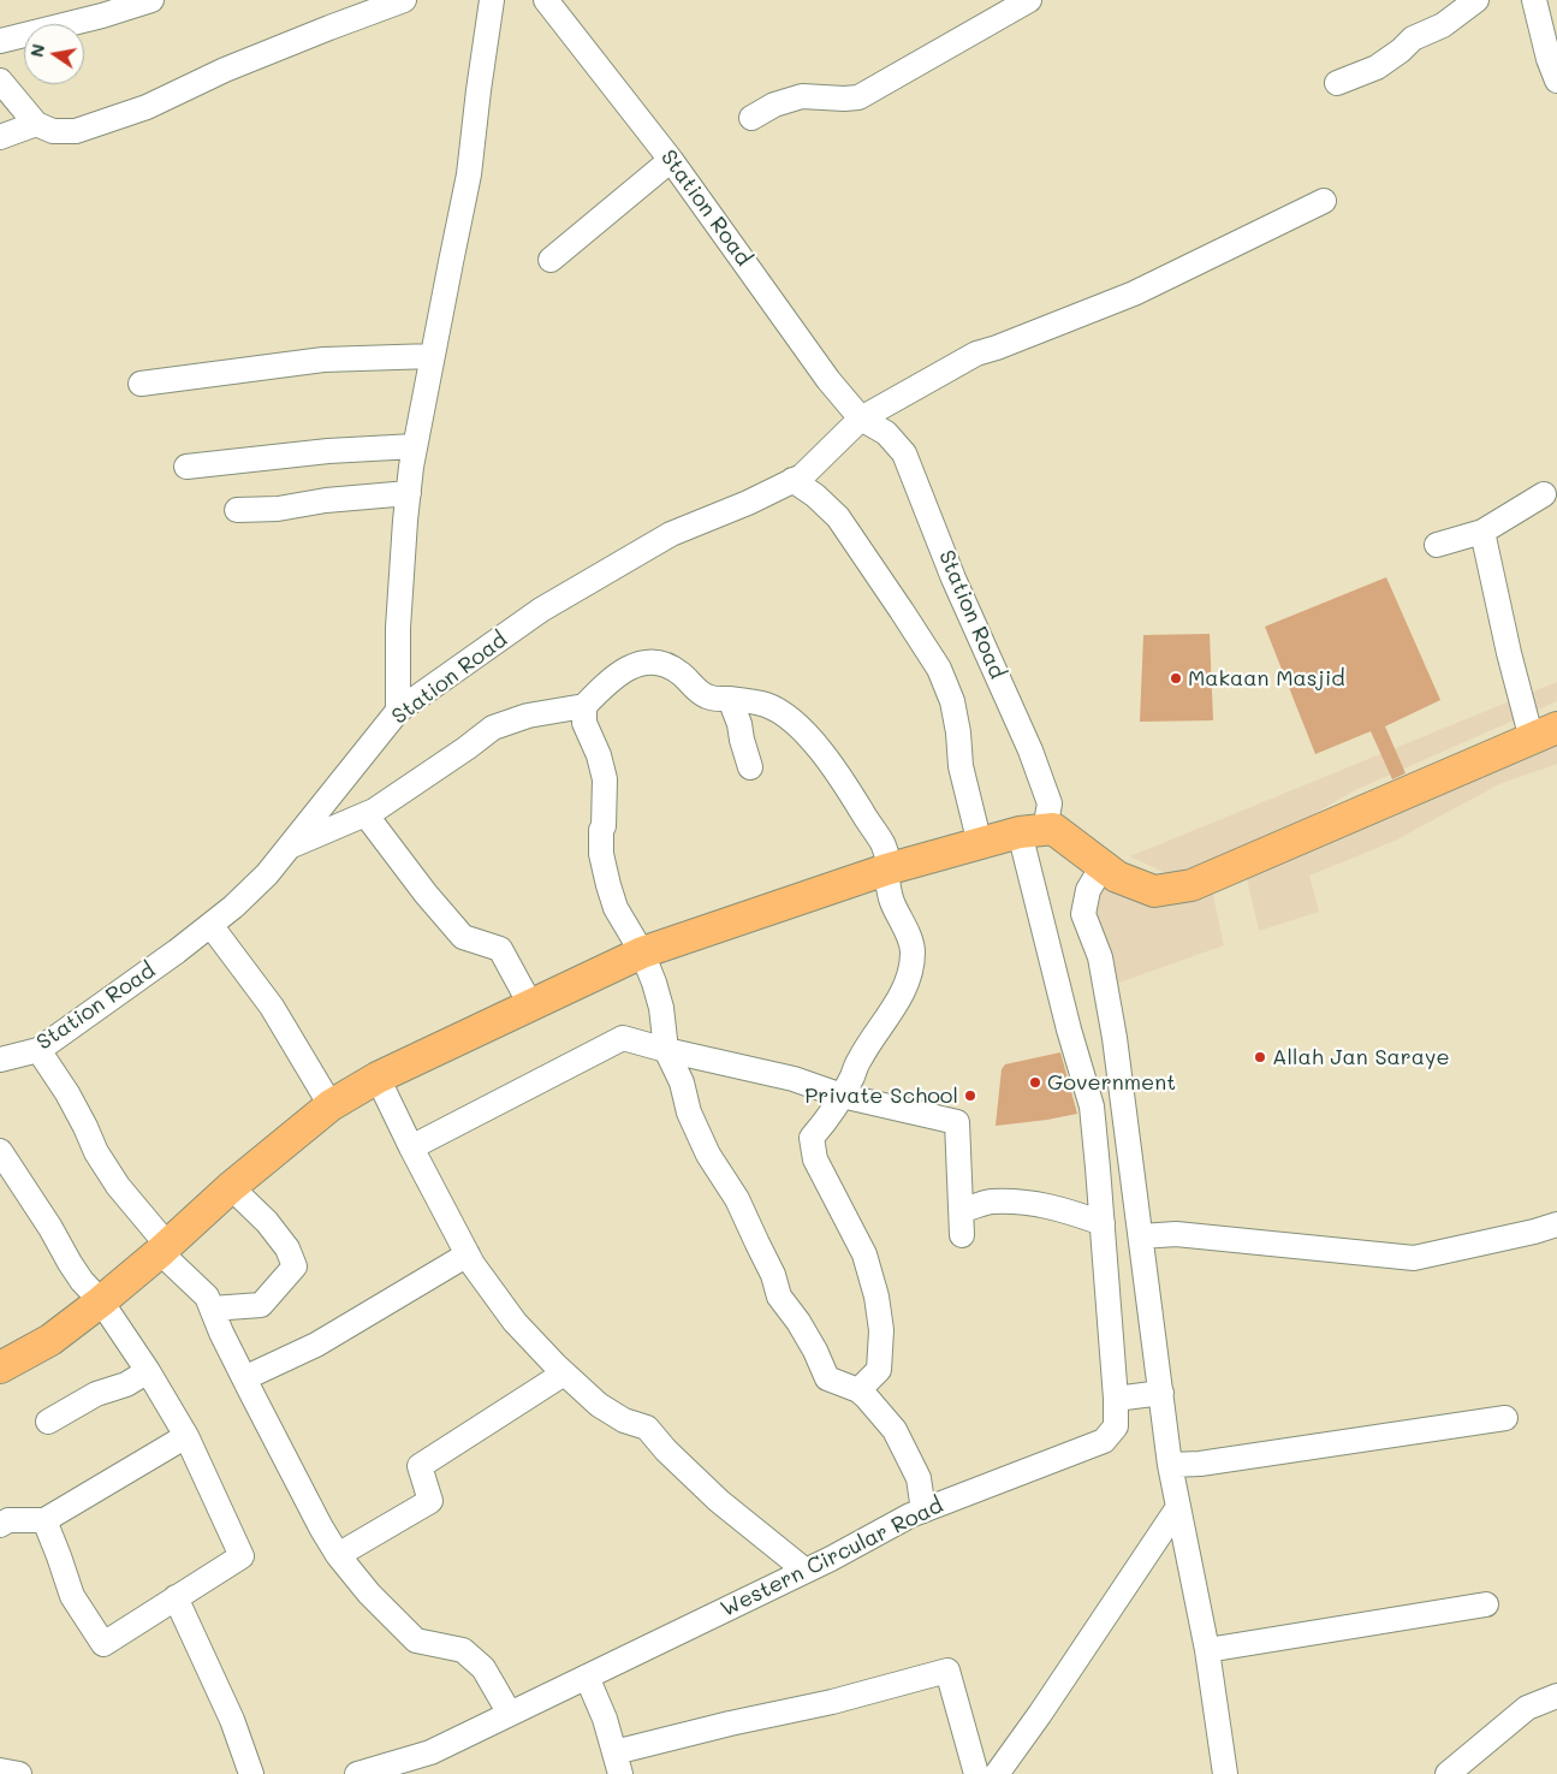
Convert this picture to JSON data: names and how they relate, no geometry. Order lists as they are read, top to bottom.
{
  "streets": {
    "street": ["Station Road", "Western Circular Road"]
  },
  "crossings": [
    ["Station Road", "Western Circular Road"]
  ],
  "places": [
    "Makaan Masjid",
    "Allah Jan Saraye",
    "Government",
    "Private School"
  ],
  "north": "left"
}
